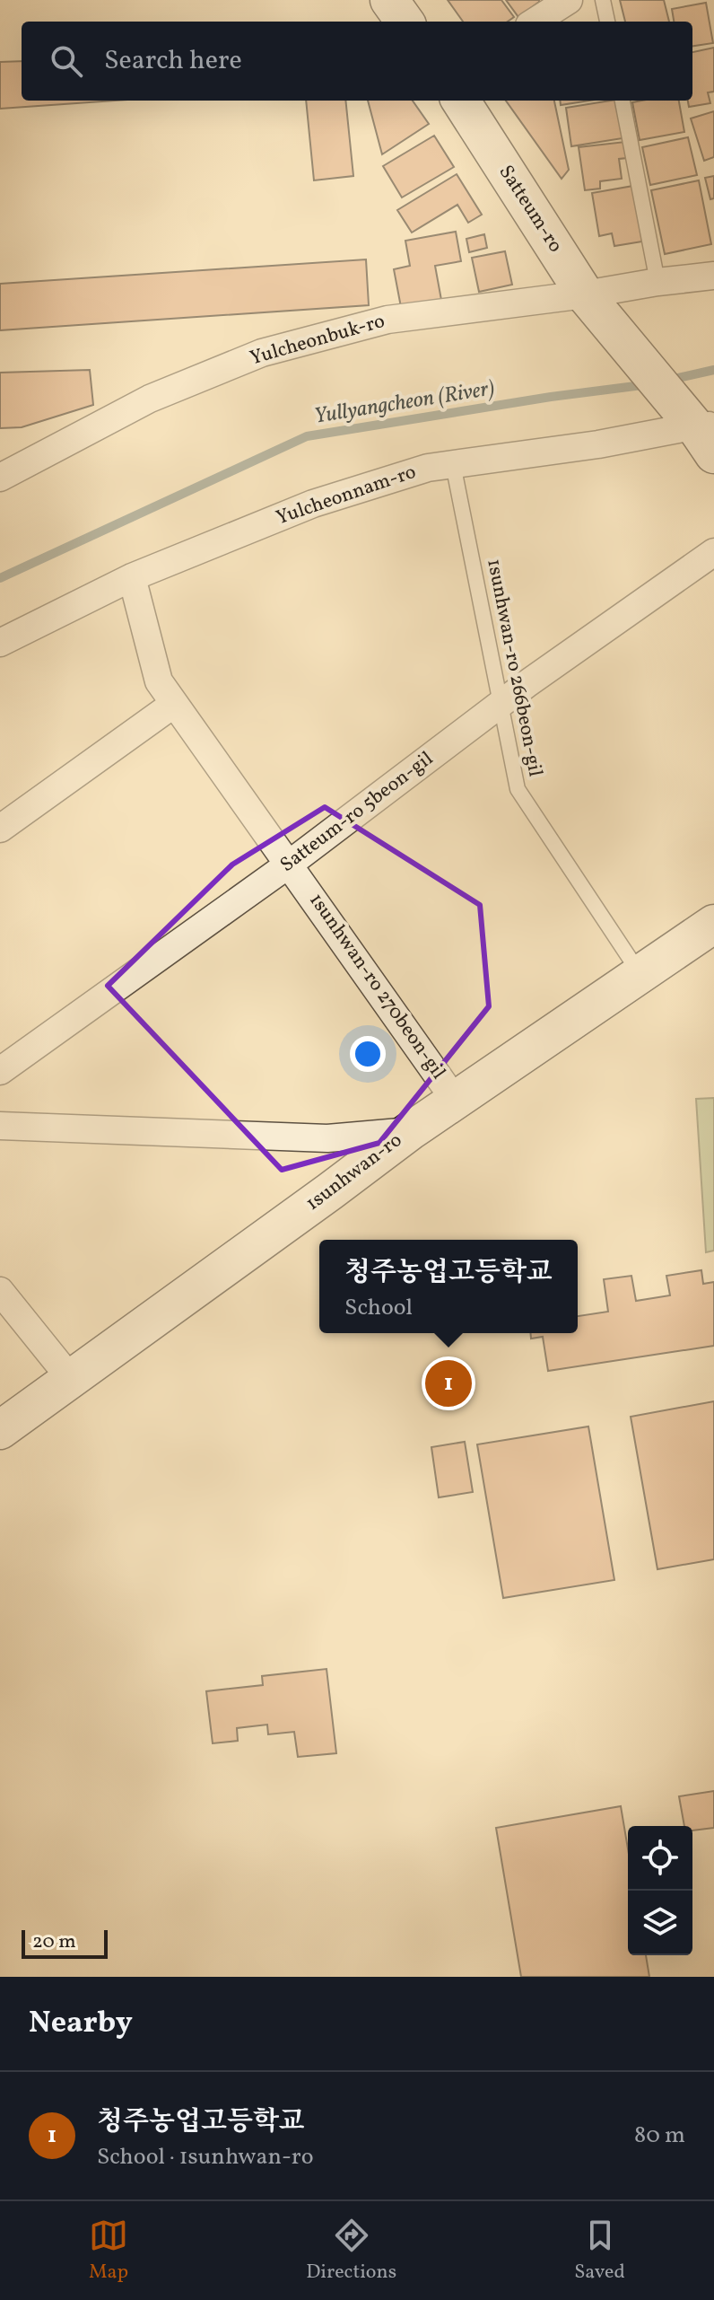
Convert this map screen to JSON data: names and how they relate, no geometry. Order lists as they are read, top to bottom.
{
  "streets": {
    "main road": ["Satteum-ro", "1sunhwan-ro"],
    "street": [
      "Yulcheonbuk-ro",
      "Yulcheonnam-ro",
      "Satteum-ro 5beon-gil",
      "1sunhwan-ro 270beon-gil"
    ],
    "lane": ["1sunhwan-ro 266beon-gil"]
  },
  "crossings": [
    ["Satteum-ro", "Yulcheonbuk-ro"],
    ["Satteum-ro", "Yulcheonnam-ro"],
    ["Yulcheonnam-ro", "1sunhwan-ro 266beon-gil"],
    ["Yulcheonnam-ro", "1sunhwan-ro 270beon-gil"],
    ["1sunhwan-ro 266beon-gil", "Satteum-ro 5beon-gil"],
    ["1sunhwan-ro 266beon-gil", "1sunhwan-ro"],
    ["Satteum-ro 5beon-gil", "1sunhwan-ro 270beon-gil"],
    ["1sunhwan-ro 270beon-gil", "1sunhwan-ro"]
  ],
  "water": ["Yullyangcheon (River)"],
  "scale_bar": "20 m",
  "page": {
    "search": "Search here",
    "popup": ["청주농업고등학교", "School"],
    "pins": "1",
    "scale": "20 m",
    "heading": "Nearby",
    "list": [
      {
        "mark": "1",
        "name": "청주농업고등학교",
        "note": "School · 1sunhwan-ro",
        "value": "80 m"
      }
    ],
    "nav": ["Map", "Directions", "Saved"]
  }
}
